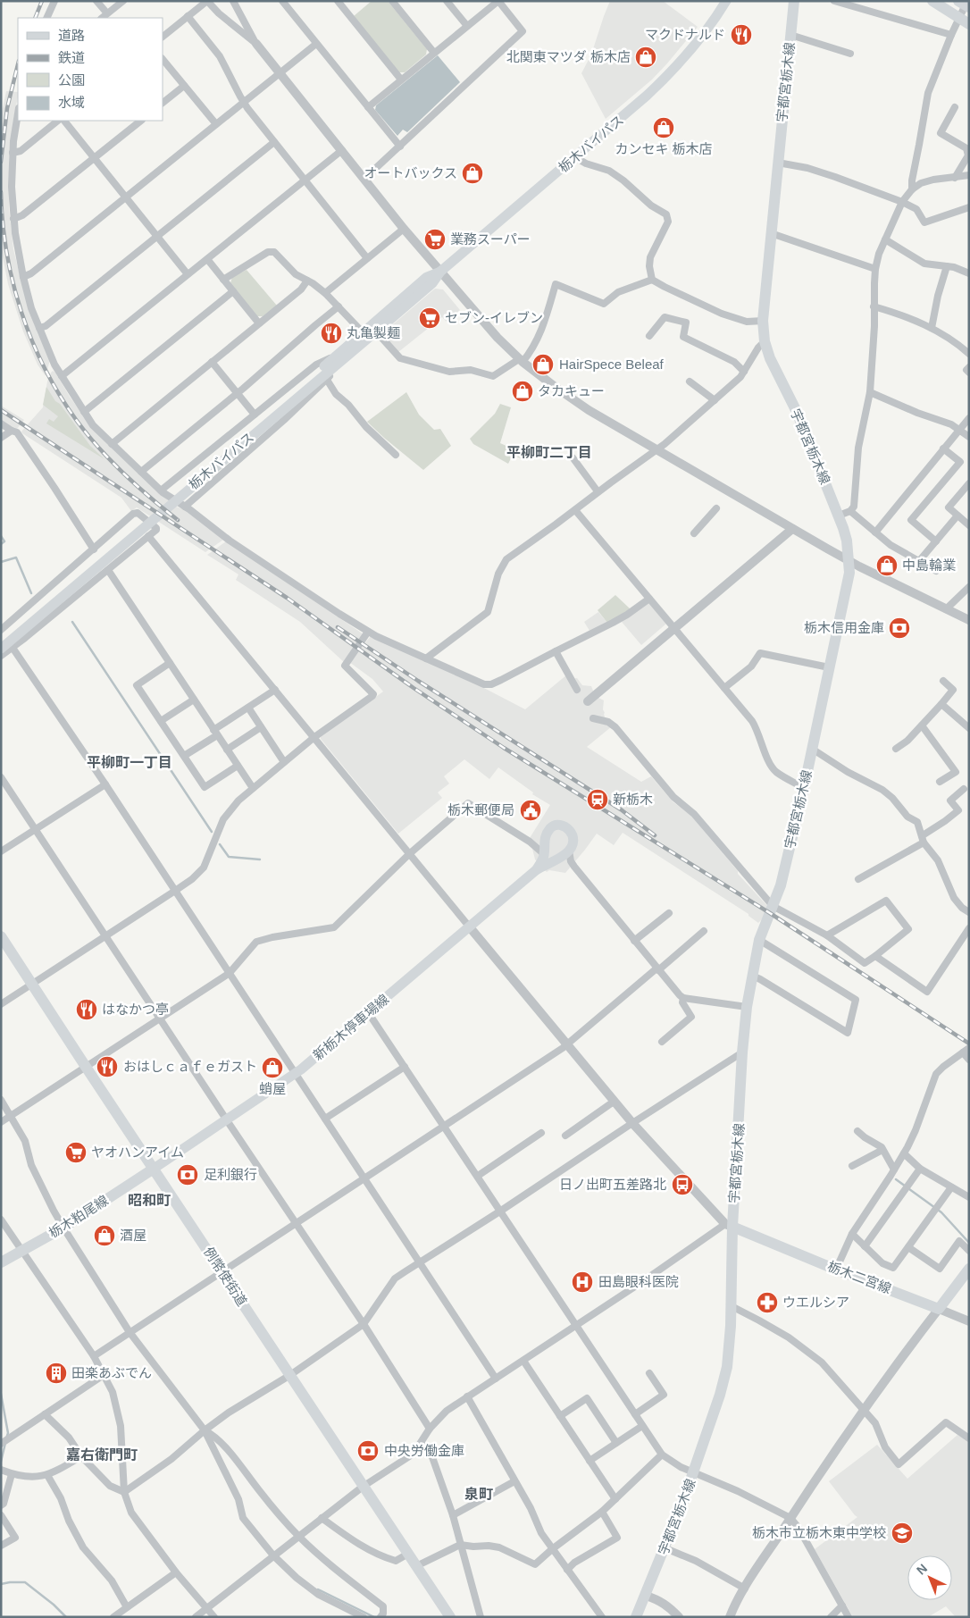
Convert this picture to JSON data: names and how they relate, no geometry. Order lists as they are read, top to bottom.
{
  "streets": {
    "main road": [
      "宇都宮栃木線",
      "栃木バイパス",
      "新栃木停車場線",
      "栃木粕尾線",
      "例幣使街道",
      "栃木二宮線"
    ]
  },
  "crossings": [
    ["宇都宮栃木線", "栃木二宮線"],
    ["新栃木停車場線", "栃木粕尾線"],
    ["新栃木停車場線", "例幣使街道"],
    ["栃木粕尾線", "例幣使街道"]
  ],
  "districts": [
    "平柳町二丁目",
    "平柳町一丁目",
    "昭和町",
    "嘉右衛門町",
    "泉町"
  ],
  "places": {
    "restaurant": [
      "マクドナルド",
      "丸亀製麺",
      "はなかつ亭",
      "おはしｃａｆｅガスト"
    ],
    "shop": [
      "北関東マツダ 栃木店",
      "カンセキ 栃木店",
      "オートバックス",
      "HairSpece Beleaf",
      "タカキュー",
      "中島輪業",
      "蛸屋",
      "酒屋"
    ],
    "supermarket": ["業務スーパー", "セブン-イレブン", "ヤオハンアイム"],
    "bank": ["栃木信用金庫", "足利銀行", "中央労働金庫"],
    "station": ["新栃木"],
    "public building": ["栃木郵便局"],
    "bus stop": ["日ノ出町五差路北"],
    "hospital": ["田島眼科医院"],
    "pharmacy": ["ウエルシア"],
    "building": ["田楽あぶでん"],
    "school or university": ["栃木市立栃木東中学校"]
  },
  "legend": [
    "道路",
    "鉄道",
    "公園",
    "水域"
  ],
  "north": "top left"
}
